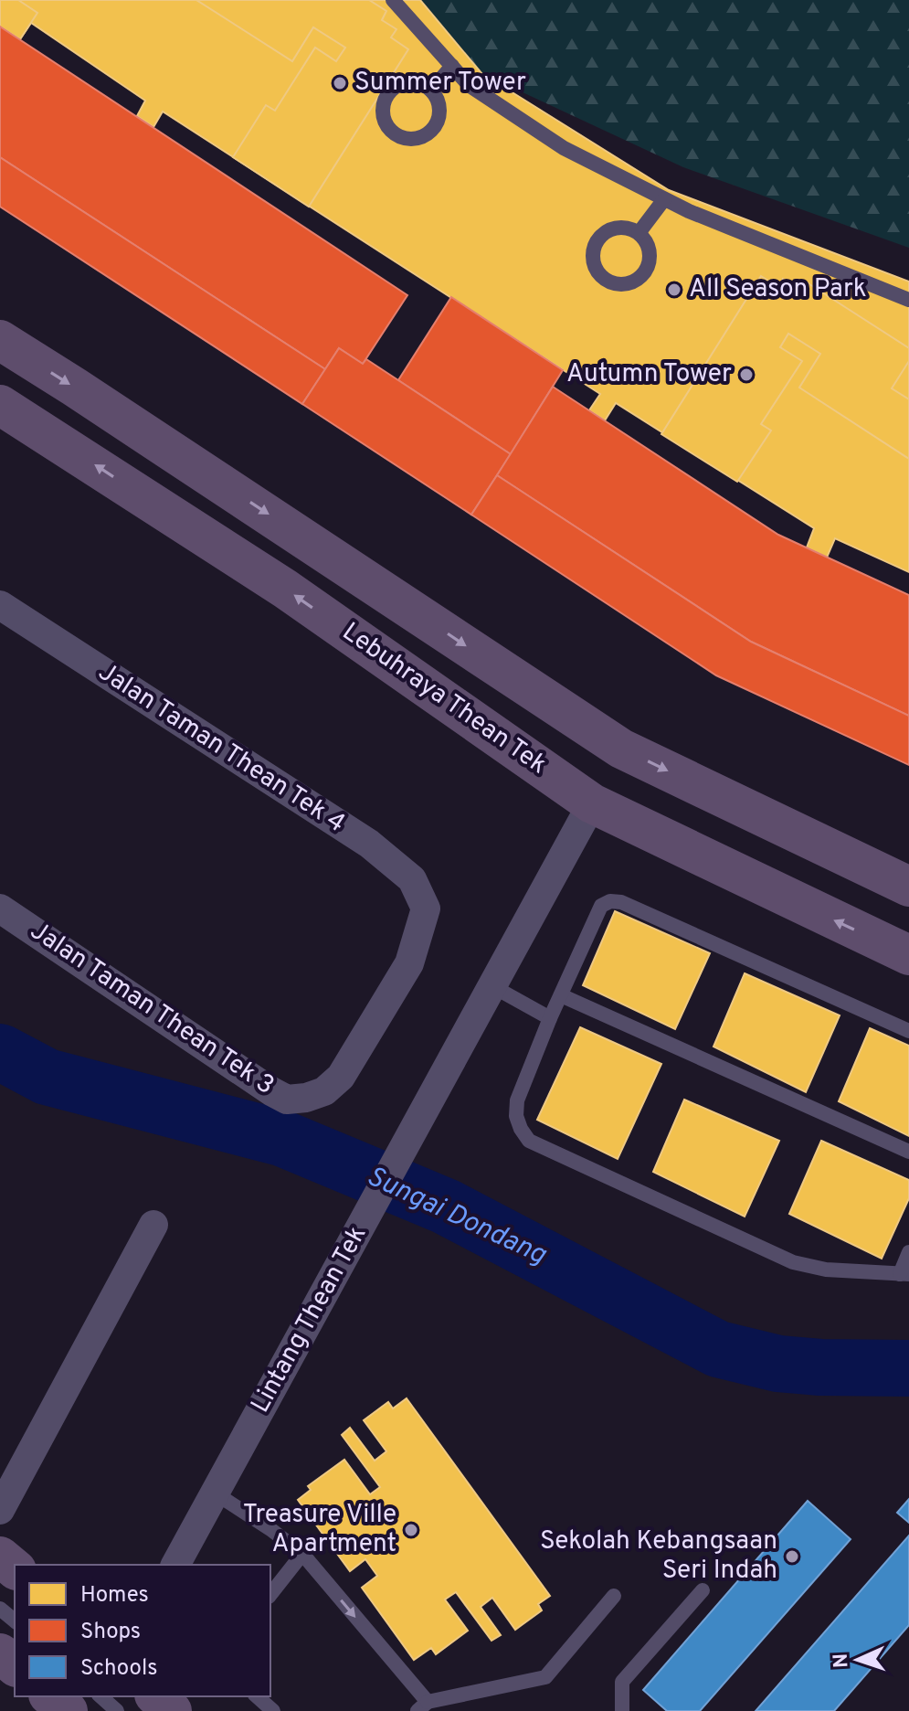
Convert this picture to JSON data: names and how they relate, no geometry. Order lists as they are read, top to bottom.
{
  "streets": {
    "main road": ["Lebuhraya Thean Tek"],
    "street": ["Jalan Taman Thean Tek 4", "Jalan Taman Thean Tek 3", "Lintang Thean Tek"]
  },
  "crossings": [
    ["Lebuhraya Thean Tek", "Lintang Thean Tek"],
    ["Jalan Taman Thean Tek 4", "Jalan Taman Thean Tek 3"]
  ],
  "water": ["Sungai Dondang"],
  "places": [
    "Summer Tower",
    "All Season Park",
    "Autumn Tower",
    "Treasure Ville Apartment",
    "Sekolah Kebangsaan Seri Indah"
  ],
  "legend": ["Homes", "Shops", "Schools"],
  "north": "left"
}
